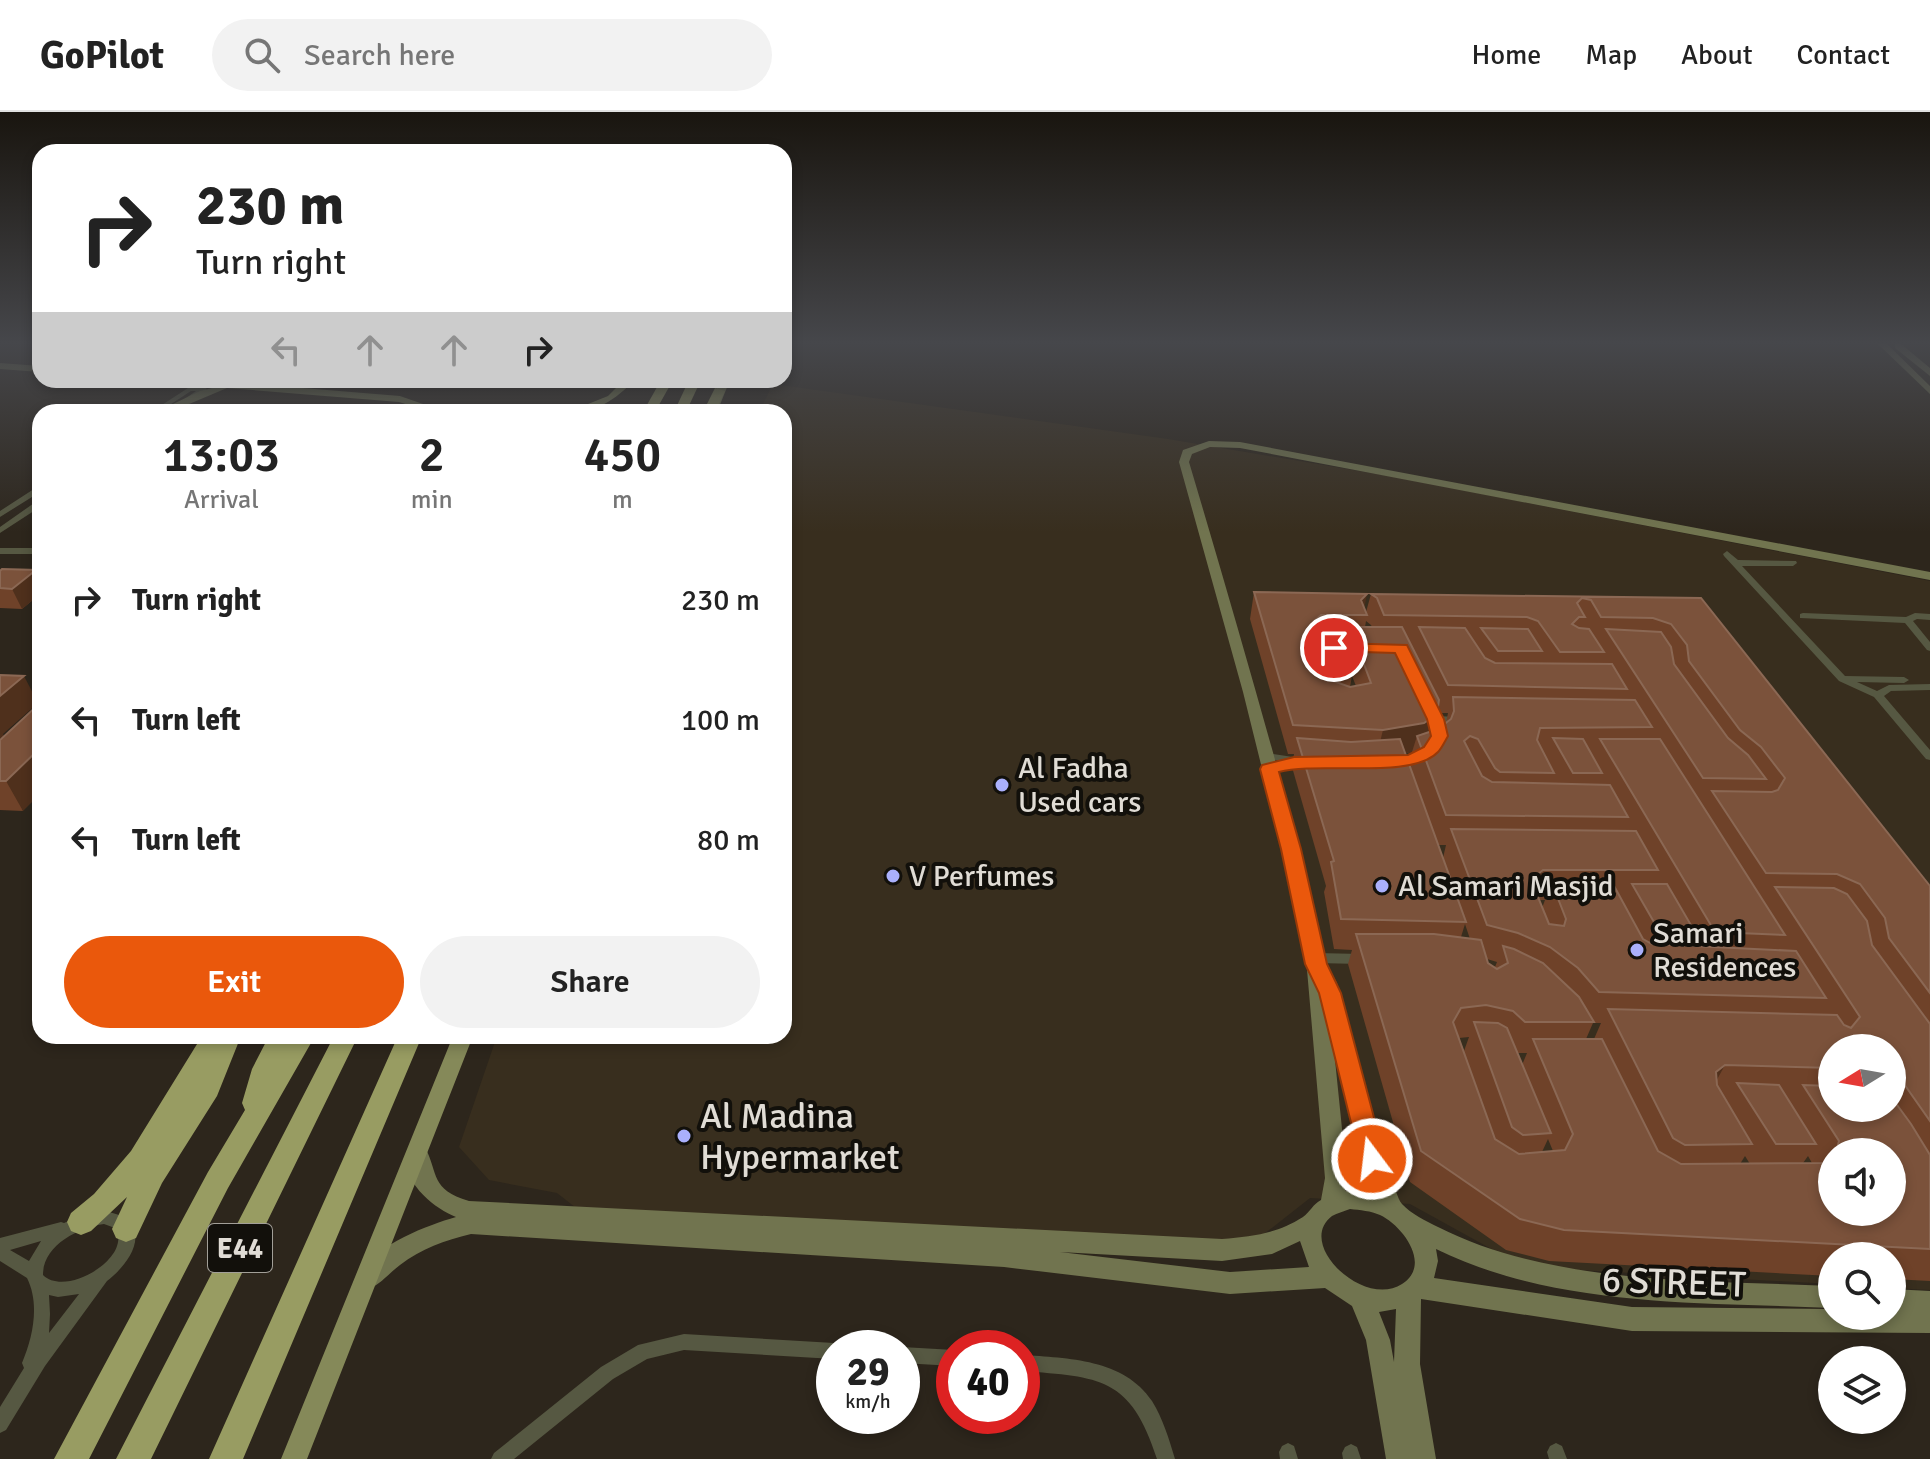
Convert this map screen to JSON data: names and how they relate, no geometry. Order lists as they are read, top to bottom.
{
  "streets": {
    "highway": ["E44"],
    "street": ["6 STREET"]
  },
  "places": [
    "Al Fadha Used cars",
    "V Perfumes",
    "Al Samari Masjid",
    "Samari Residences",
    "Al Madina Hypermarket"
  ],
  "north": "left",
  "page": {
    "header": "GoPilot",
    "search": "Search here",
    "nav": [
      "Home",
      "Map",
      "About",
      "Contact"
    ],
    "turn": ["230 m", "Turn right"],
    "eta": [
      "13:03",
      "Arrival",
      "2",
      "min",
      "450",
      "m"
    ],
    "list": [
      {
        "name": "Turn right",
        "value": "230 m"
      },
      {
        "name": "Turn left",
        "value": "100 m"
      },
      {
        "name": "Turn left",
        "value": "80 m"
      }
    ],
    "buttons": ["Exit", "Share"],
    "speed": "29 km/h",
    "limit": "40"
  }
}
